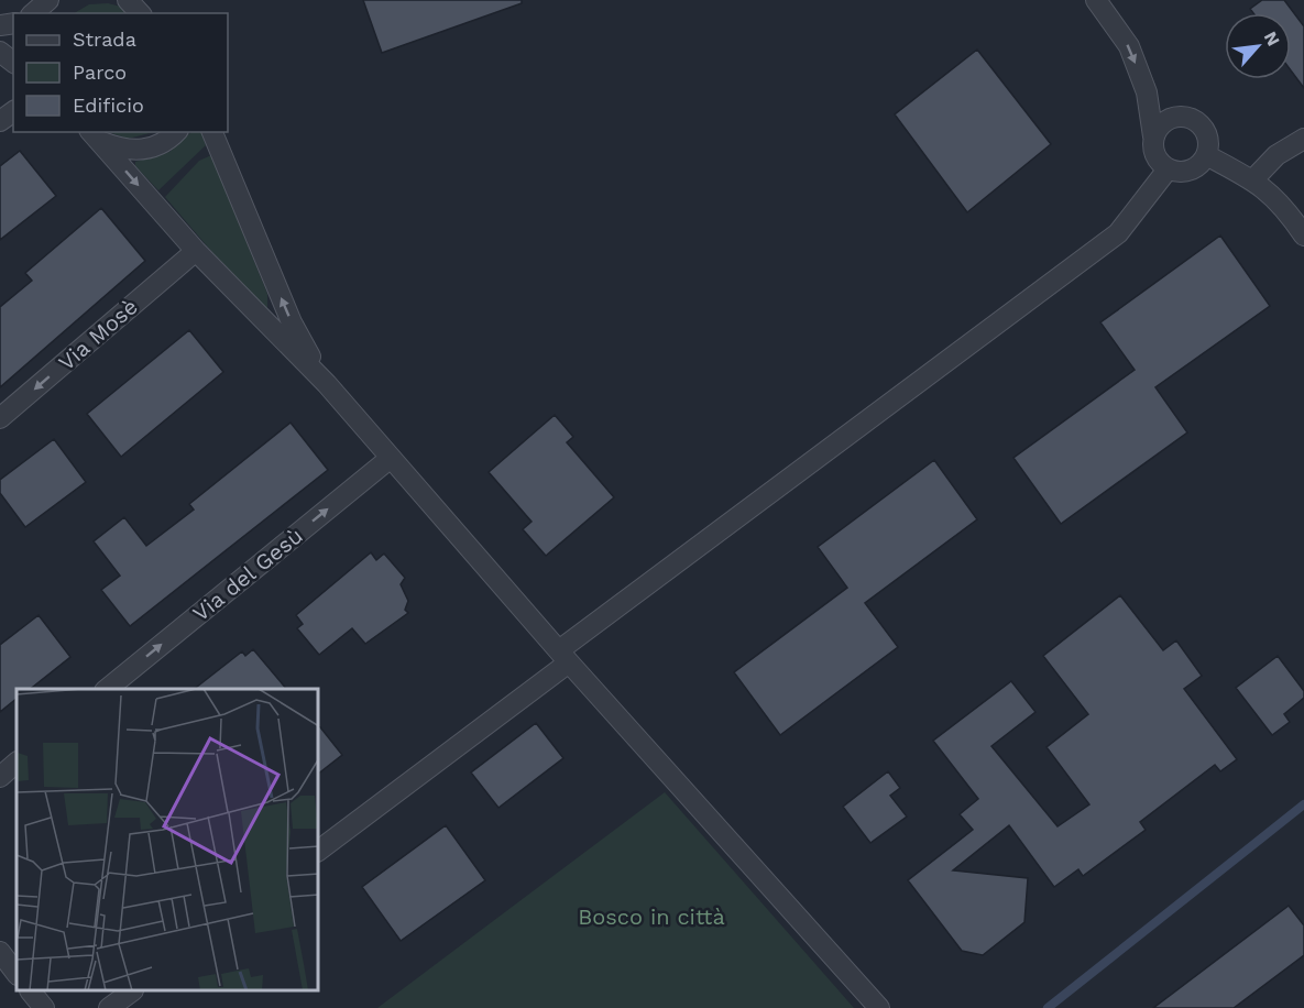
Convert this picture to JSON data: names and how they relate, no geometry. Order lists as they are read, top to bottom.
{
  "streets": {
    "street": ["Via Mosè", "Via del Gesù"]
  },
  "one_way": ["Via Mosè", "Via del Gesù"],
  "parks": ["Bosco in città"],
  "legend": ["Strada", "Parco", "Edificio"],
  "north": "top right"
}
